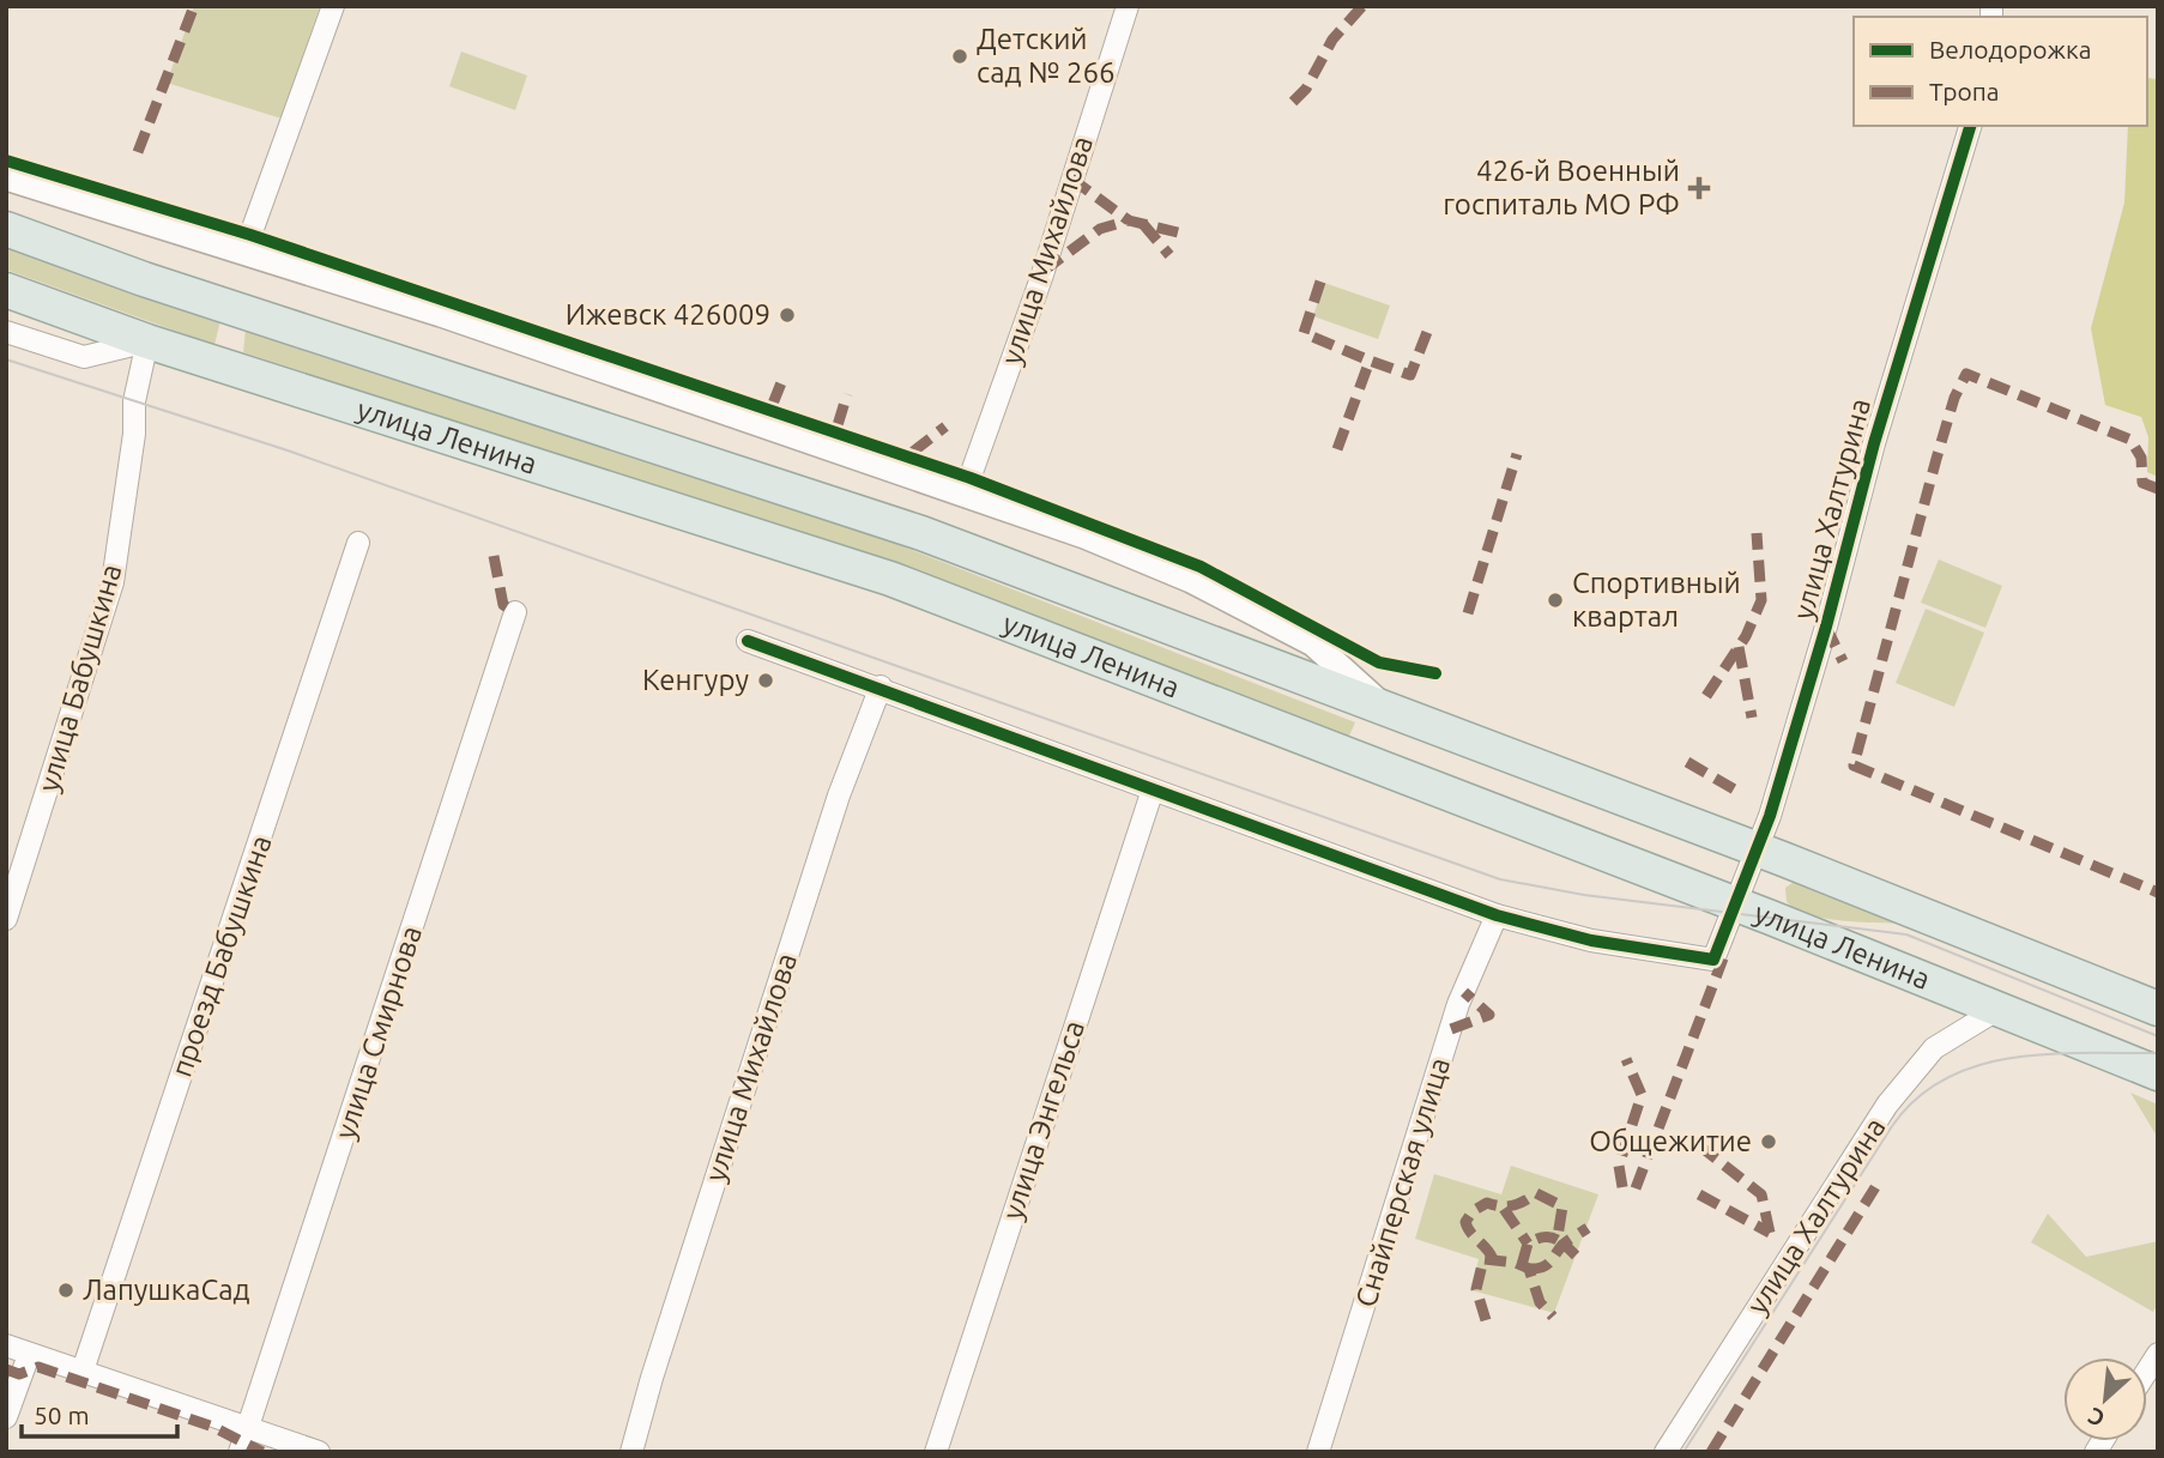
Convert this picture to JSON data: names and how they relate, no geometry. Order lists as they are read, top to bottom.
{
  "streets": {
    "main road": ["улица Ленина"],
    "street": [
      "улица Михайлова",
      "улица Халтурина",
      "улица Бабушкина",
      "проезд Бабушкина",
      "улица Смирнова",
      "улица Энгельса",
      "Снайперская улица"
    ]
  },
  "crossings": [
    ["улица Ленина", "улица Халтурина"],
    ["улица Ленина", "улица Бабушкина"],
    ["улица Халтурина", "Снайперская улица"]
  ],
  "places": {
    "other": [
      "Детский сад № 266",
      "Ижевск 426009",
      "Спортивный квартал",
      "Кенгуру",
      "Общежитие",
      "ЛапушкаСад"
    ],
    "health": ["426-й Военный госпиталь МО РФ"]
  },
  "legend": ["Велодорожка", "Тропа"],
  "scale_bar": "50 m",
  "north": "bottom left"
}
